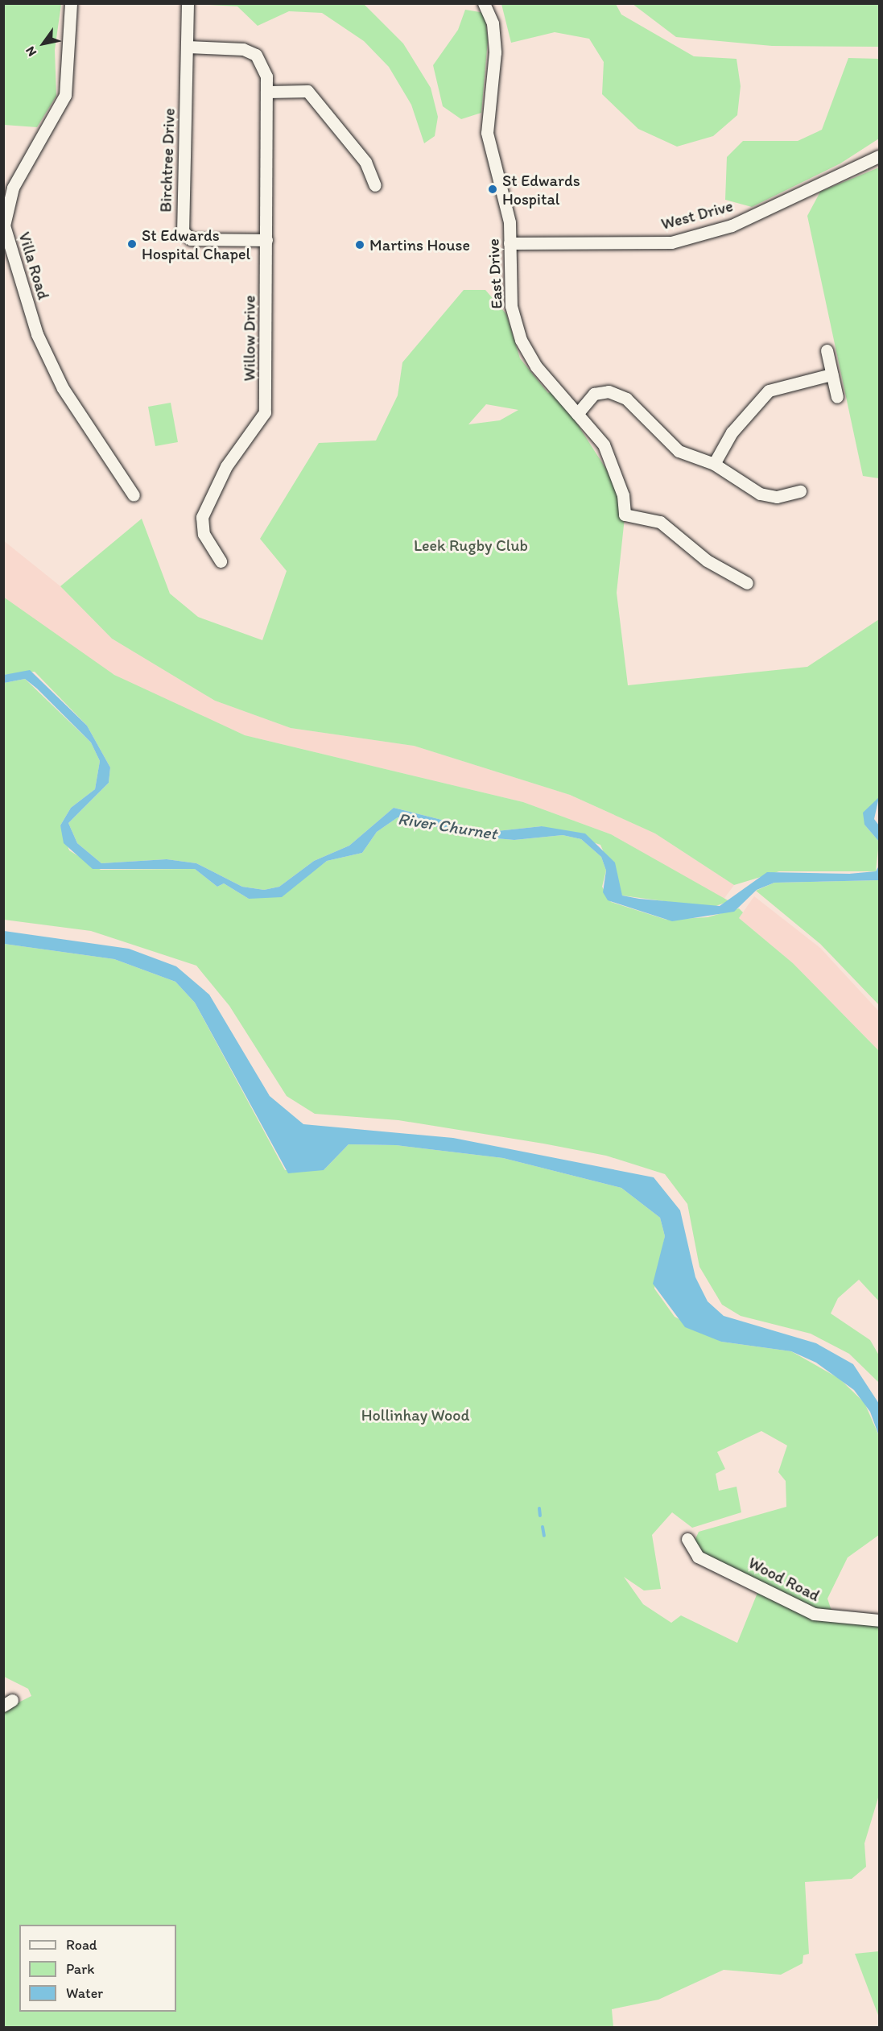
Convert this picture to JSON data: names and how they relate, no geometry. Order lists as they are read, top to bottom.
{
  "streets": {
    "street": [
      "Birchtree Drive",
      "West Drive",
      "Villa Road",
      "East Drive",
      "Willow Drive",
      "Wood Road"
    ]
  },
  "crossings": [
    ["Birchtree Drive", "Willow Drive"],
    ["West Drive", "East Drive"]
  ],
  "water": ["River Churnet"],
  "parks": ["Leek Rugby Club", "Hollinhay Wood"],
  "places": ["St Edwards Hospital", "St Edwards Hospital Chapel", "Martins House"],
  "legend": ["Road", "Park", "Water"],
  "north": "bottom left"
}
